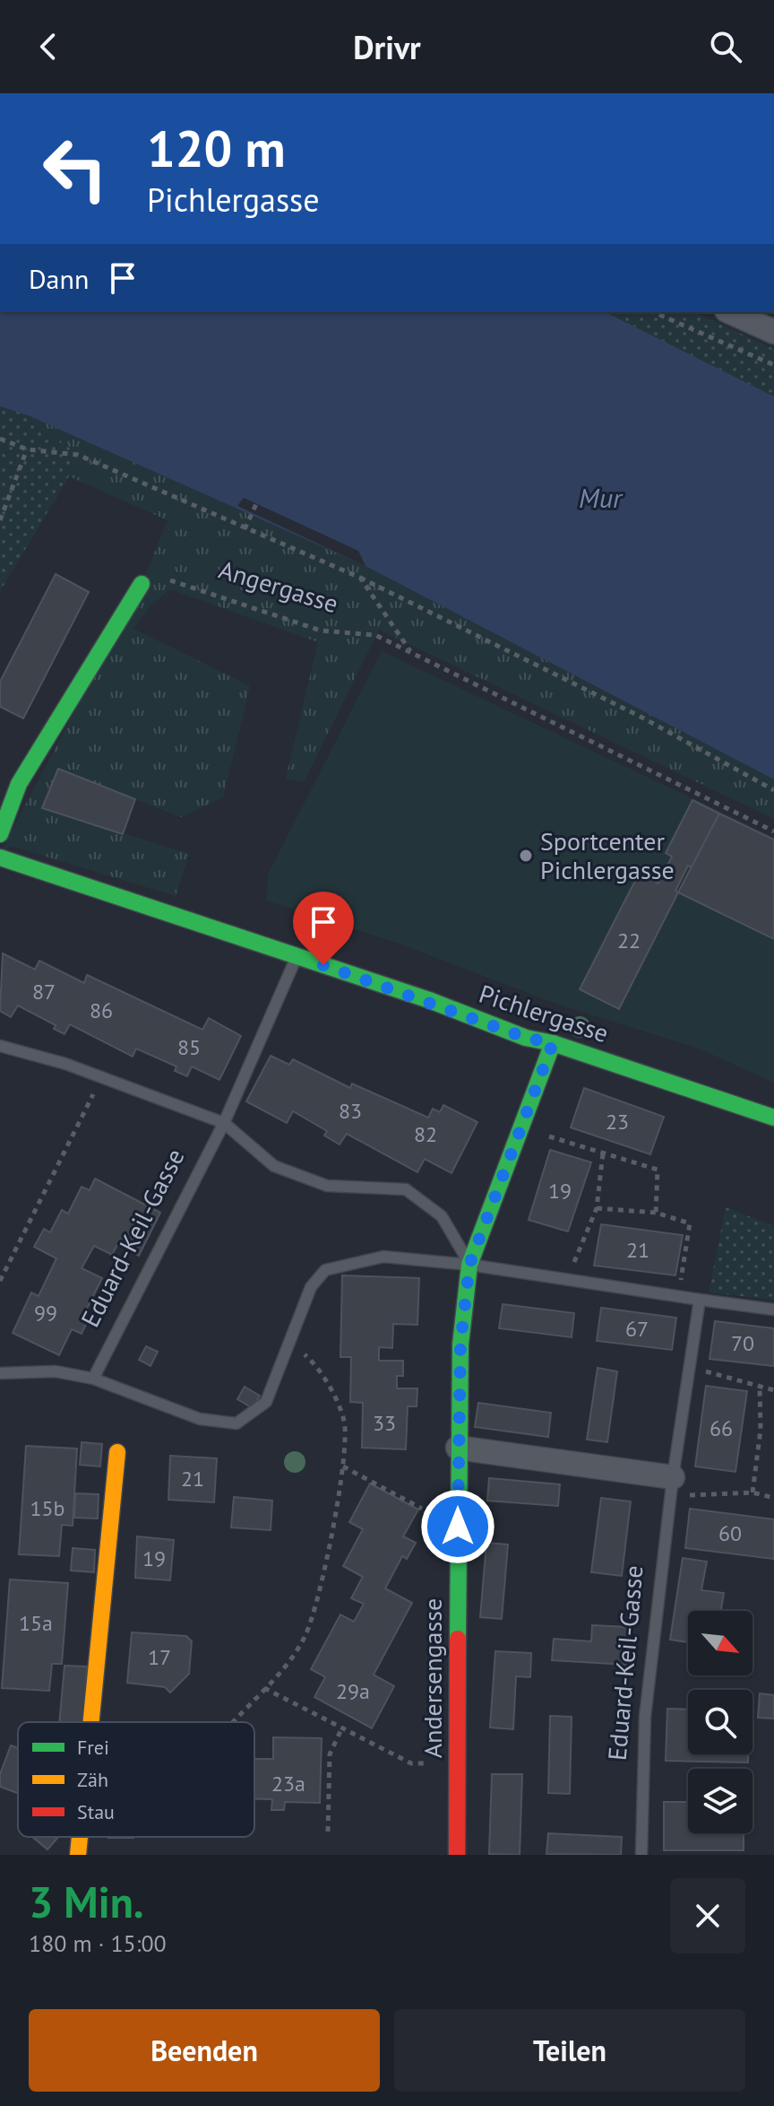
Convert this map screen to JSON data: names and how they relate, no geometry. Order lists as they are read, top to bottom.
{
  "streets": {
    "street": ["Pichlergasse", "Andersengasse"],
    "lane": ["Eduard-Keil-Gasse"],
    "path": ["Angergasse"]
  },
  "crossings": [
    ["Pichlergasse", "Andersengasse"]
  ],
  "water": ["Mur"],
  "places": ["Sportcenter Pichlergasse"],
  "house_numbers": [
    "22",
    "87",
    "86",
    "85",
    "83",
    "23",
    "82",
    "19",
    "21",
    "99",
    "67",
    "70",
    "33",
    "66",
    "21",
    "15b",
    "60",
    "19",
    "15a",
    "17",
    "29a",
    "23a"
  ],
  "legend": ["Frei", "Zäh", "Stau"],
  "north": "bottom right",
  "page": {
    "header": "Drivr",
    "turn": ["120 m", "Pichlergasse"],
    "then": "Dann",
    "heading": ["3 Min.", "180 m · 15:00"],
    "buttons": ["Beenden", "Teilen"]
  }
}
